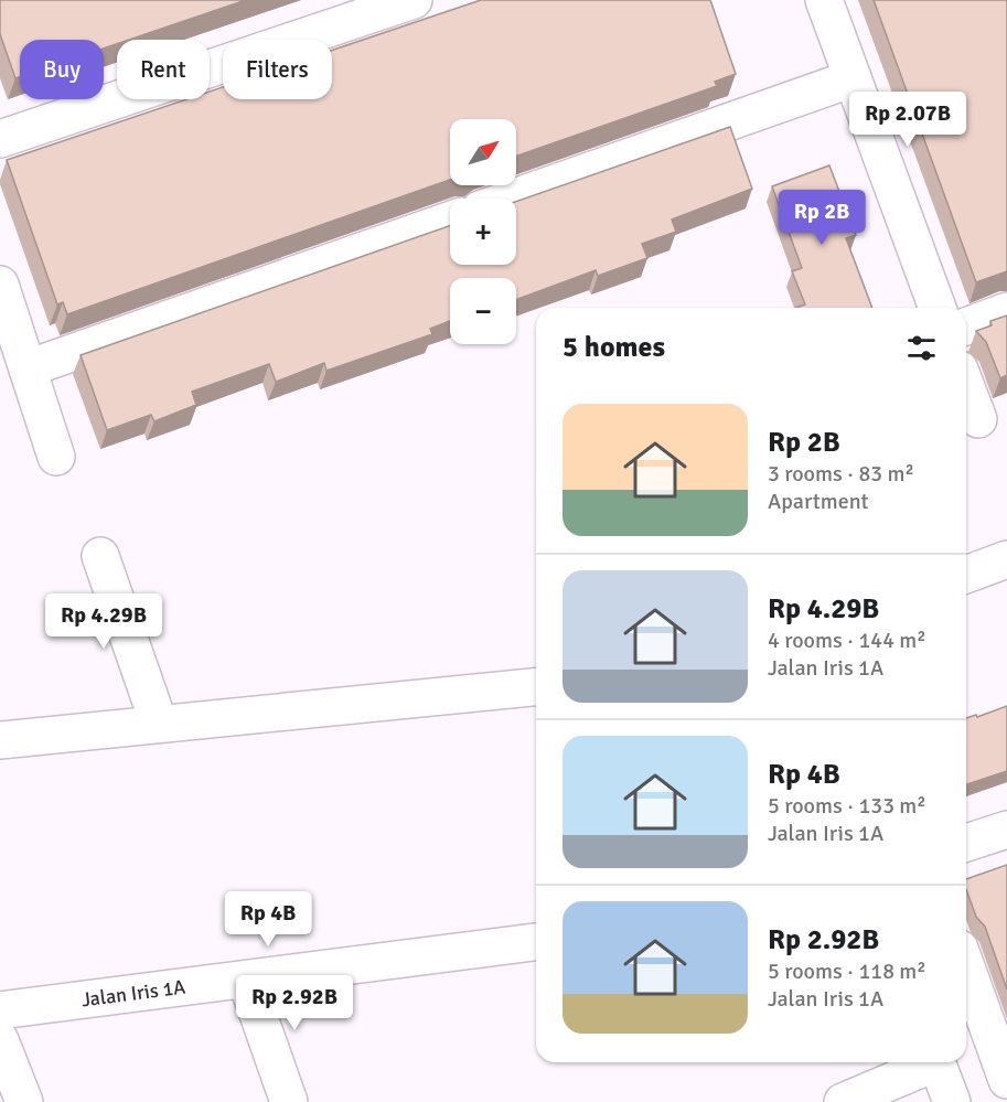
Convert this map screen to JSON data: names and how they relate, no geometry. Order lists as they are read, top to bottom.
{
  "streets": {
    "street": ["Jalan Iris 1A"]
  },
  "north": "top right",
  "page": {
    "chip": ["Buy", "Rent", "Filters"],
    "price": [
      "Rp 2.07B",
      "Rp 2B",
      "Rp 4.29B",
      "Rp 4B",
      "Rp 2.92B"
    ],
    "map_buttons": ["+", "−"],
    "heading": "5 homes",
    "list": [
      {
        "name": "Rp 2B",
        "note": "3 rooms · 83 m² · Apartment"
      },
      {
        "name": "Rp 4.29B",
        "note": "4 rooms · 144 m² · Jalan Iris 1A"
      },
      {
        "name": "Rp 4B",
        "note": "5 rooms · 133 m² · Jalan Iris 1A"
      },
      {
        "name": "Rp 2.92B",
        "note": "5 rooms · 118 m² · Jalan Iris 1A"
      }
    ]
  }
}
